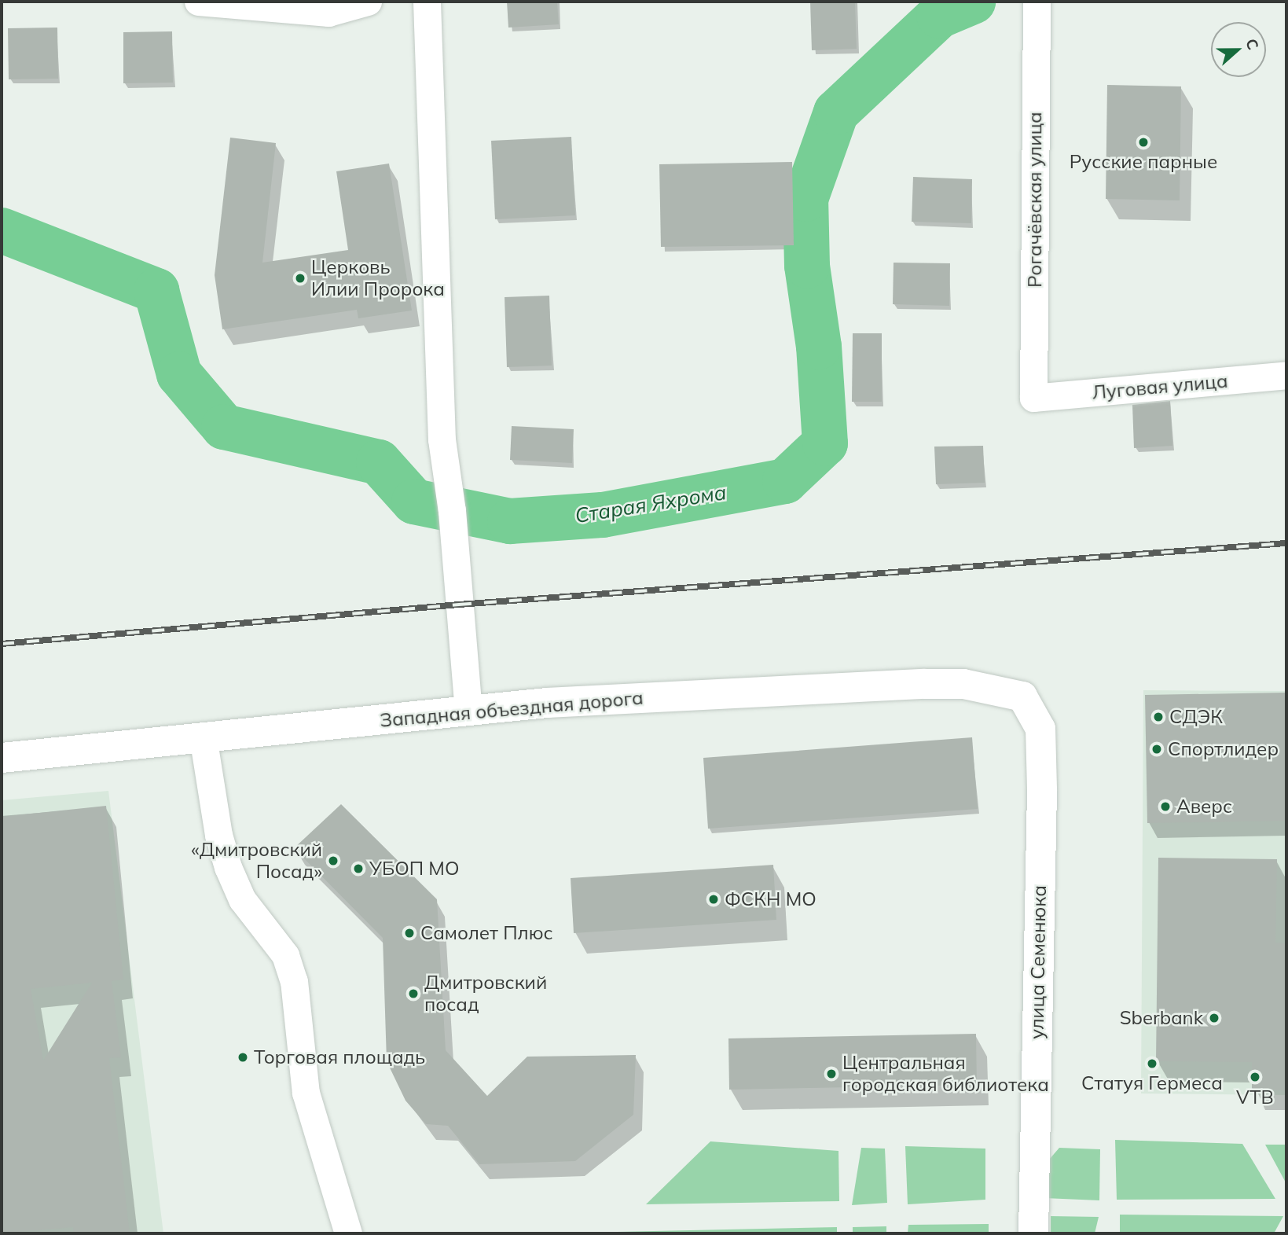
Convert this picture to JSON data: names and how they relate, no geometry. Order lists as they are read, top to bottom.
{
  "streets": {
    "main road": ["Западная объездная дорога", "улица Семенюка"],
    "street": ["Рогачёвская улица", "Луговая улица"]
  },
  "crossings": [
    ["Рогачёвская улица", "Луговая улица"],
    ["Западная объездная дорога", "улица Семенюка"]
  ],
  "water": ["Старая Яхрома"],
  "places": [
    "Русские парные",
    "Церковь Илии Пророка",
    "СДЭК",
    "Спортлидер",
    "Аверс",
    "«Дмитровский Посад»",
    "УБОП МО",
    "ФСКН МО",
    "Самолет Плюс",
    "Дмитровский посад",
    "Sberbank",
    "Торговая площадь",
    "Статуя Гермеса",
    "Центральная городская библиотека",
    "VTB"
  ],
  "north": "right"
}
